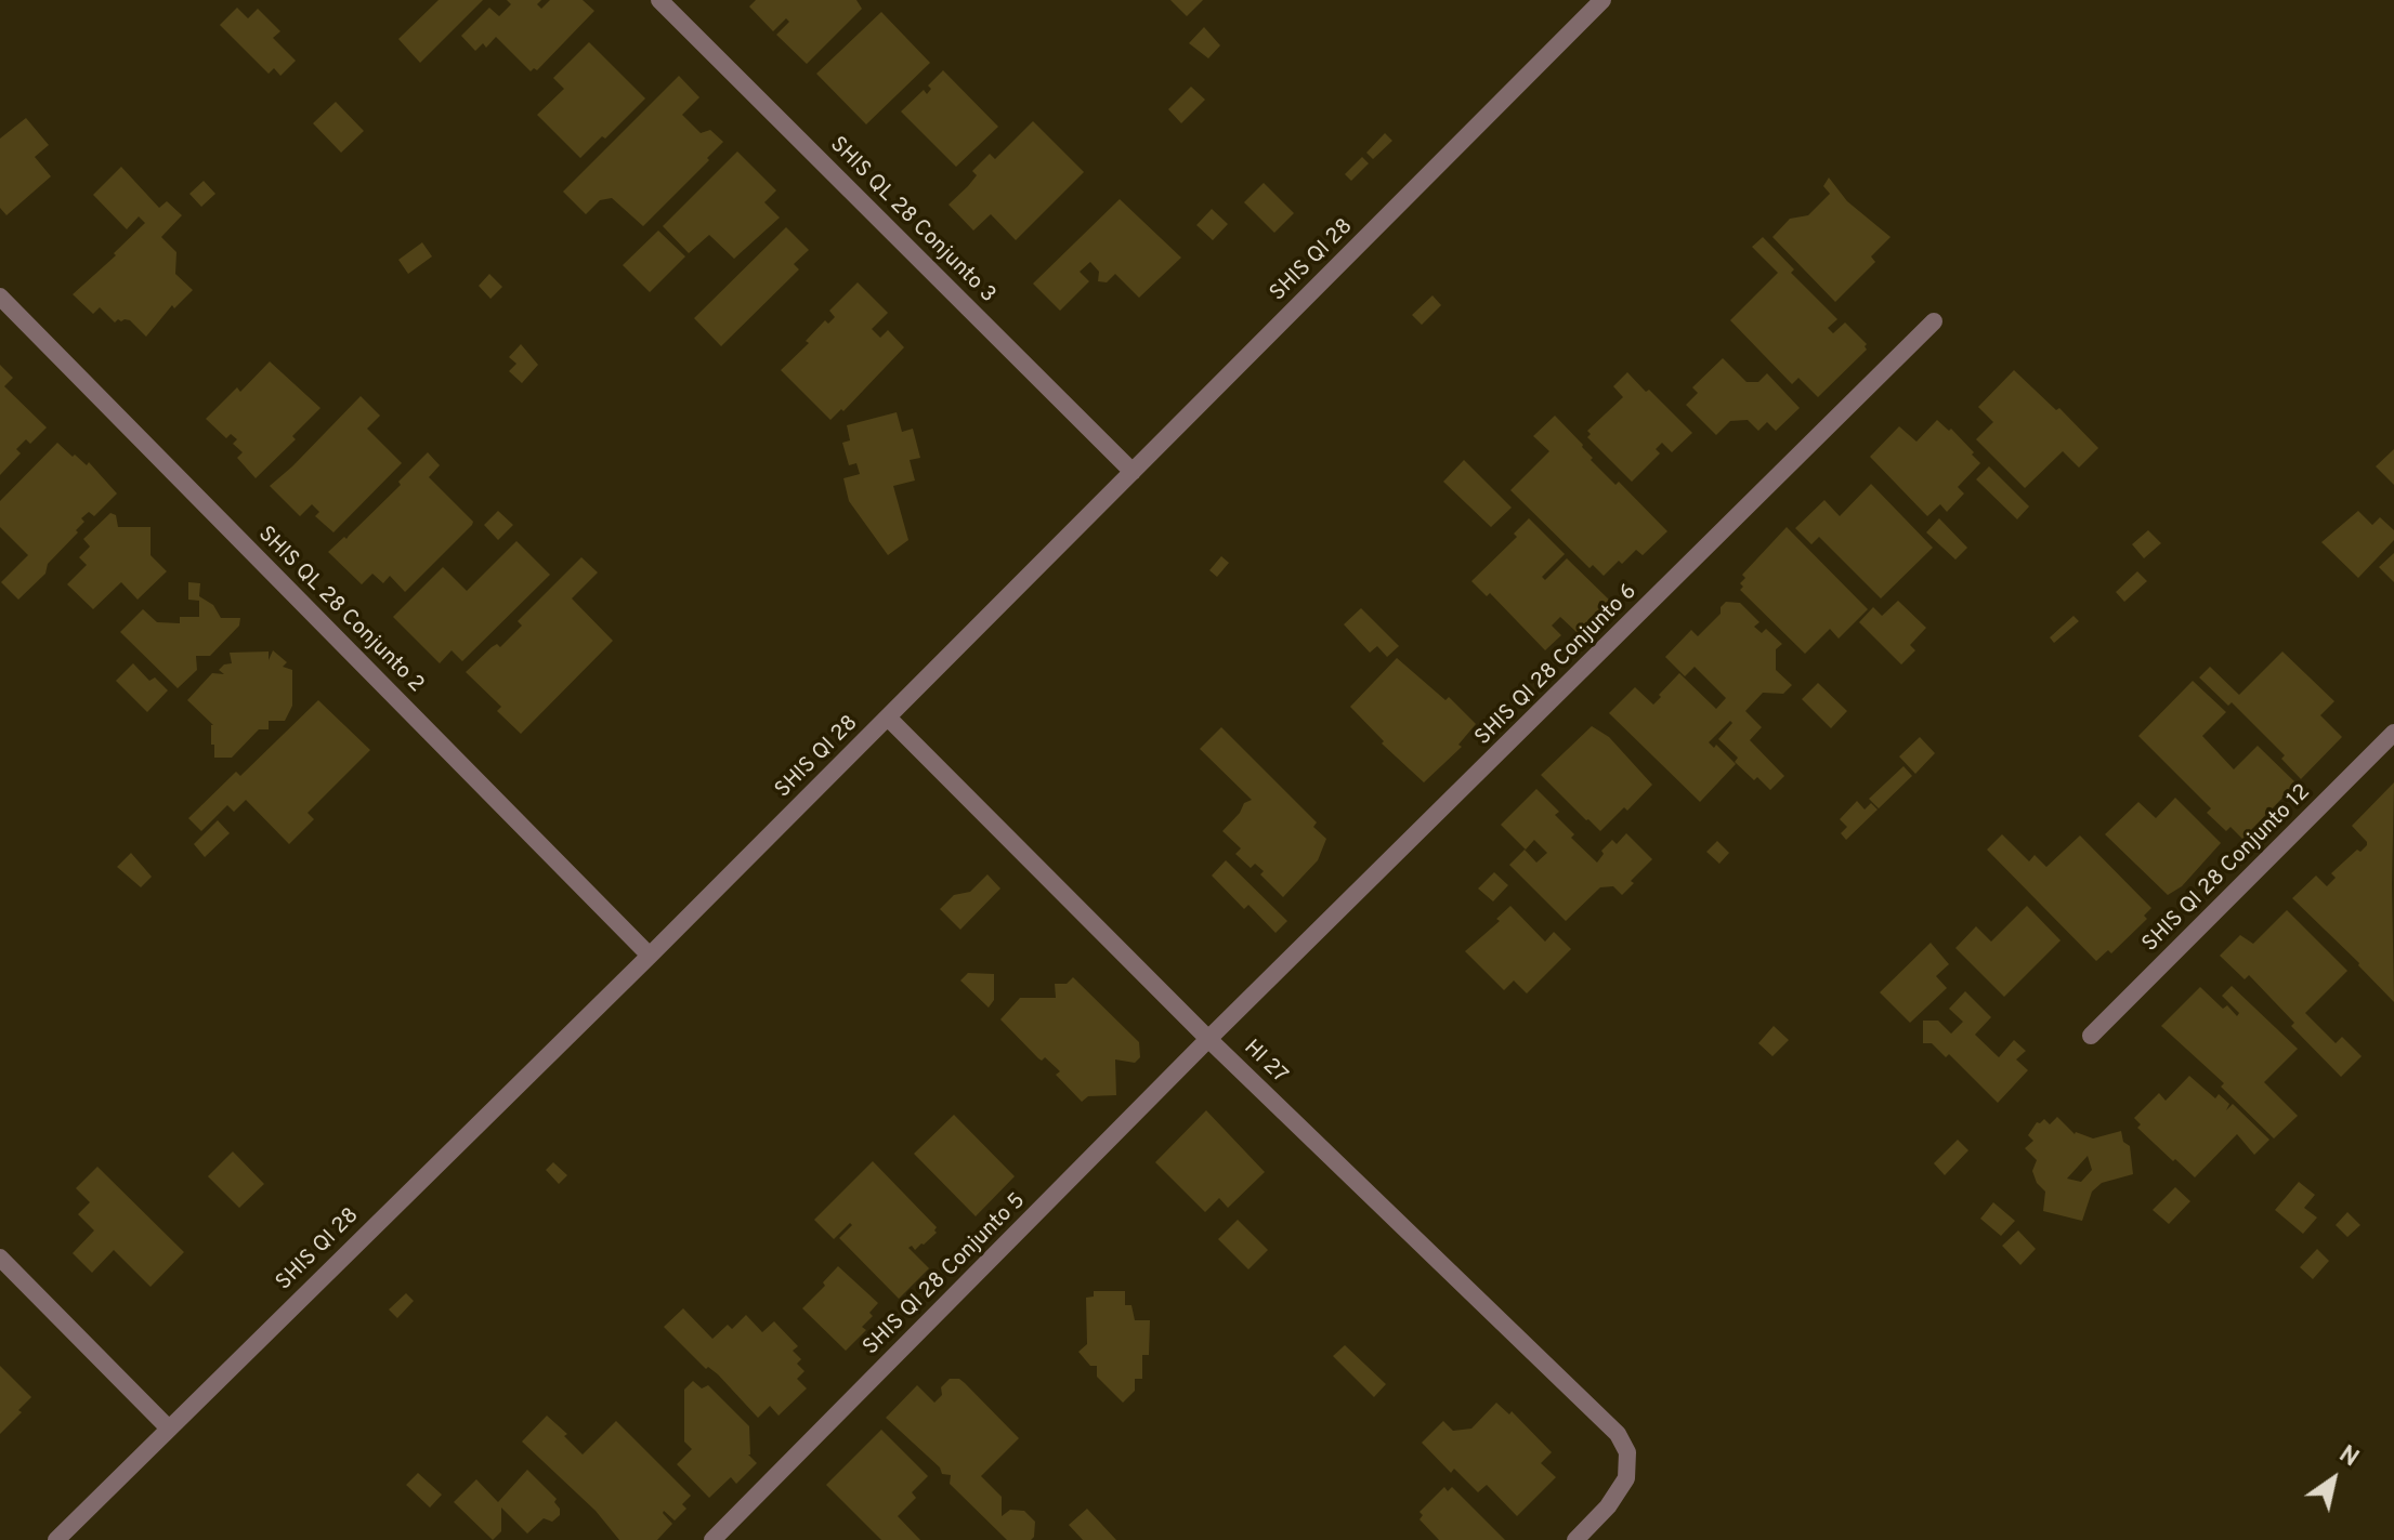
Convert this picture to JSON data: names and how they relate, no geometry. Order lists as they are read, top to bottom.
{
  "streets": {
    "street": [
      "SHIS QL 28 Conjunto 3",
      "SHIS QI 28",
      "SHIS QL 28 Conjunto 2",
      "SHIS QI 28 Conjunto 6",
      "SHIS QI 28 Conjunto 12",
      "HI 27",
      "SHIS QI 28 Conjunto 5"
    ]
  },
  "crossings": [
    ["SHIS QL 28 Conjunto 3", "SHIS QI 28"],
    ["SHIS QI 28", "SHIS QL 28 Conjunto 2"],
    ["SHIS QI 28", "HI 27"],
    ["SHIS QI 28 Conjunto 6", "HI 27"],
    ["SHIS QI 28 Conjunto 6", "SHIS QI 28 Conjunto 5"],
    ["HI 27", "SHIS QI 28 Conjunto 5"]
  ],
  "north": "top right"
}
